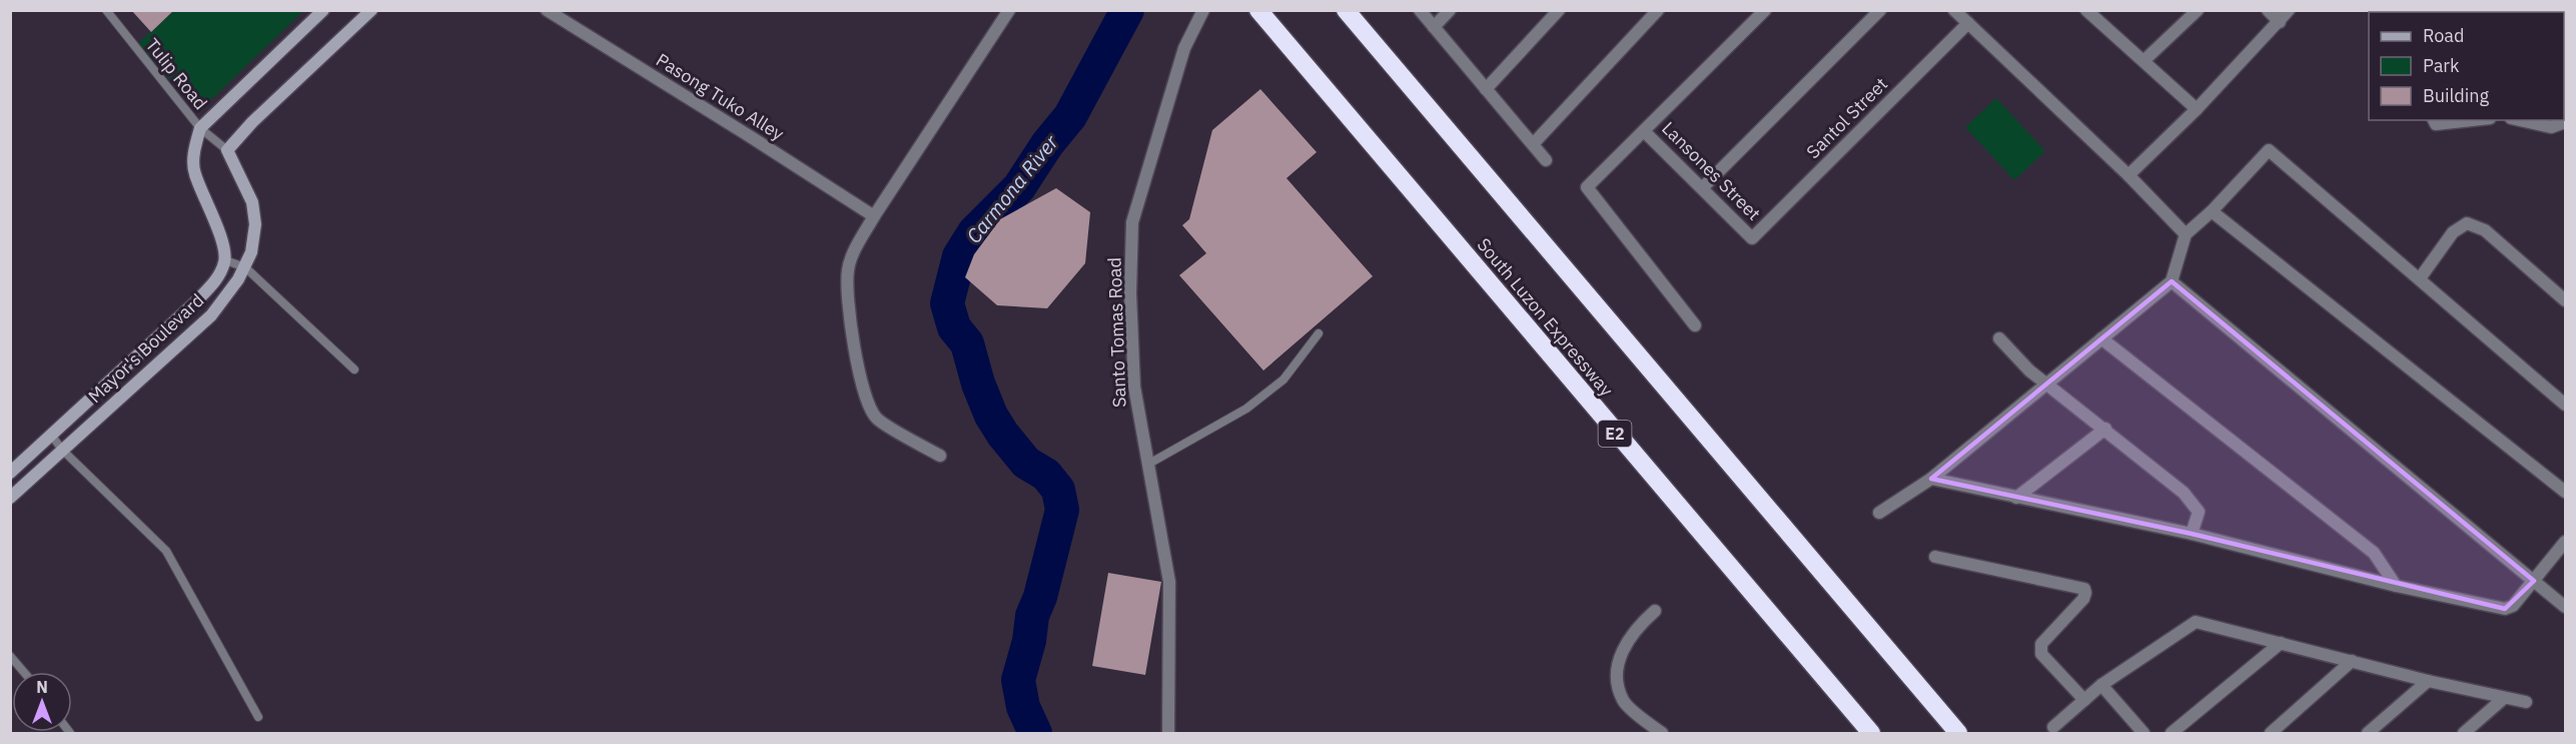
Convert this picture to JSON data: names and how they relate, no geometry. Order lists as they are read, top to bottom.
{
  "streets": {
    "highway": ["South Luzon Expressway", "E2"],
    "main road": ["Mayor's Boulevard"],
    "street": [
      "Pasong Tuko Alley",
      "Santol Street",
      "Lansones Street",
      "Santo Tomas Road"
    ],
    "lane": ["Tulip Road"]
  },
  "crossings": [
    ["Tulip Road", "Mayor's Boulevard"],
    ["Santol Street", "Lansones Street"]
  ],
  "water": ["Carmona River"],
  "legend": ["Road", "Park", "Building"],
  "north": "top"
}
